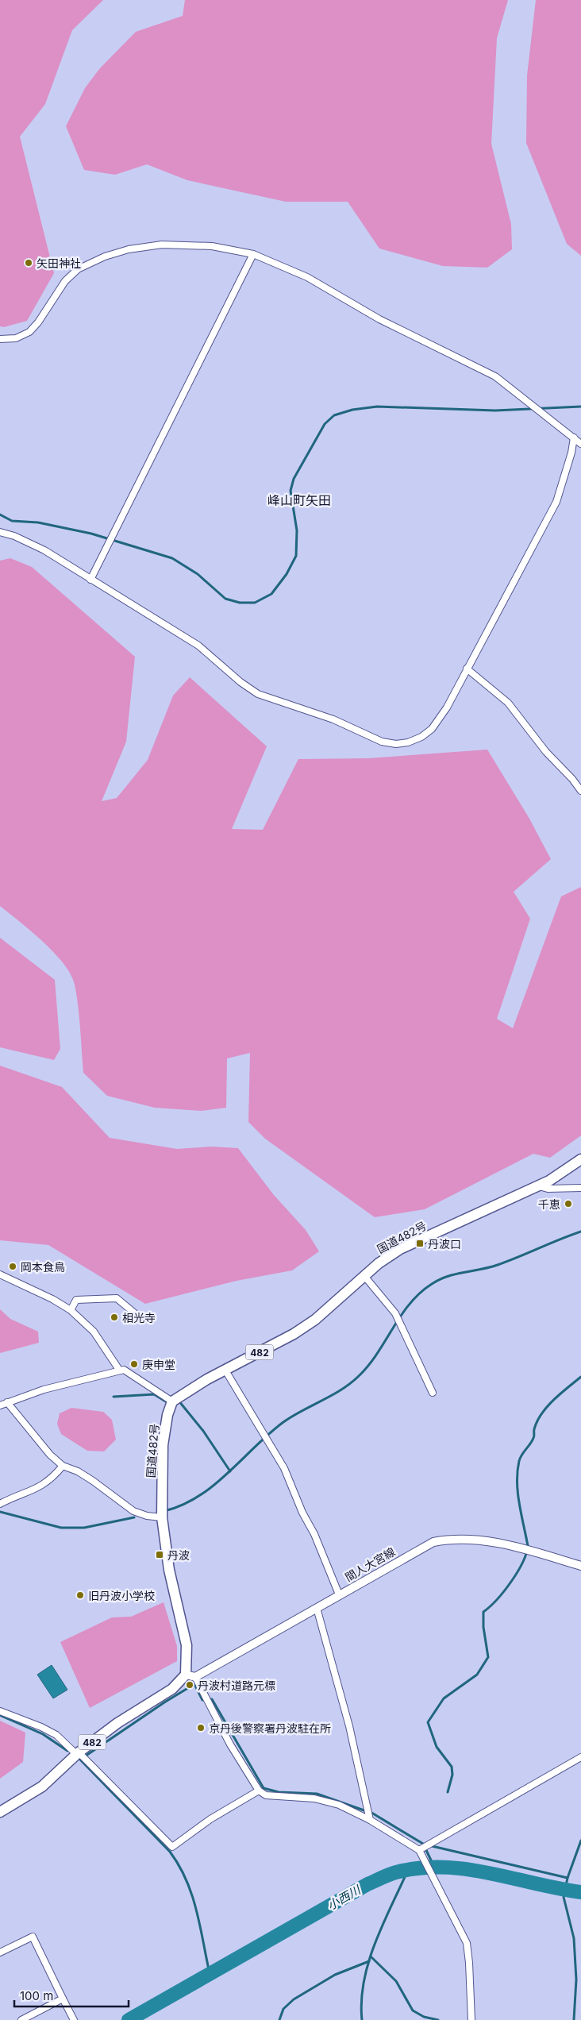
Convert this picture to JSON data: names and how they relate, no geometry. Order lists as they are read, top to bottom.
{
  "streets": {
    "highway": ["国道482号", "482"],
    "main road": ["間人大宮線"]
  },
  "crossings": [
    ["国道482号", "482"],
    ["国道482号", "間人大宮線"],
    ["482", "間人大宮線"]
  ],
  "districts": ["峰山町矢田"],
  "water": ["小西川"],
  "places": {
    "other": [
      "矢田神社",
      "千恵",
      "岡本食鳥",
      "相光寺",
      "庚申堂",
      "旧丹波小学校",
      "丹波村道路元標",
      "京丹後警察署丹波駐在所"
    ],
    "transit": ["丹波口", "丹波"]
  },
  "scale_bar": "100 m"
}
